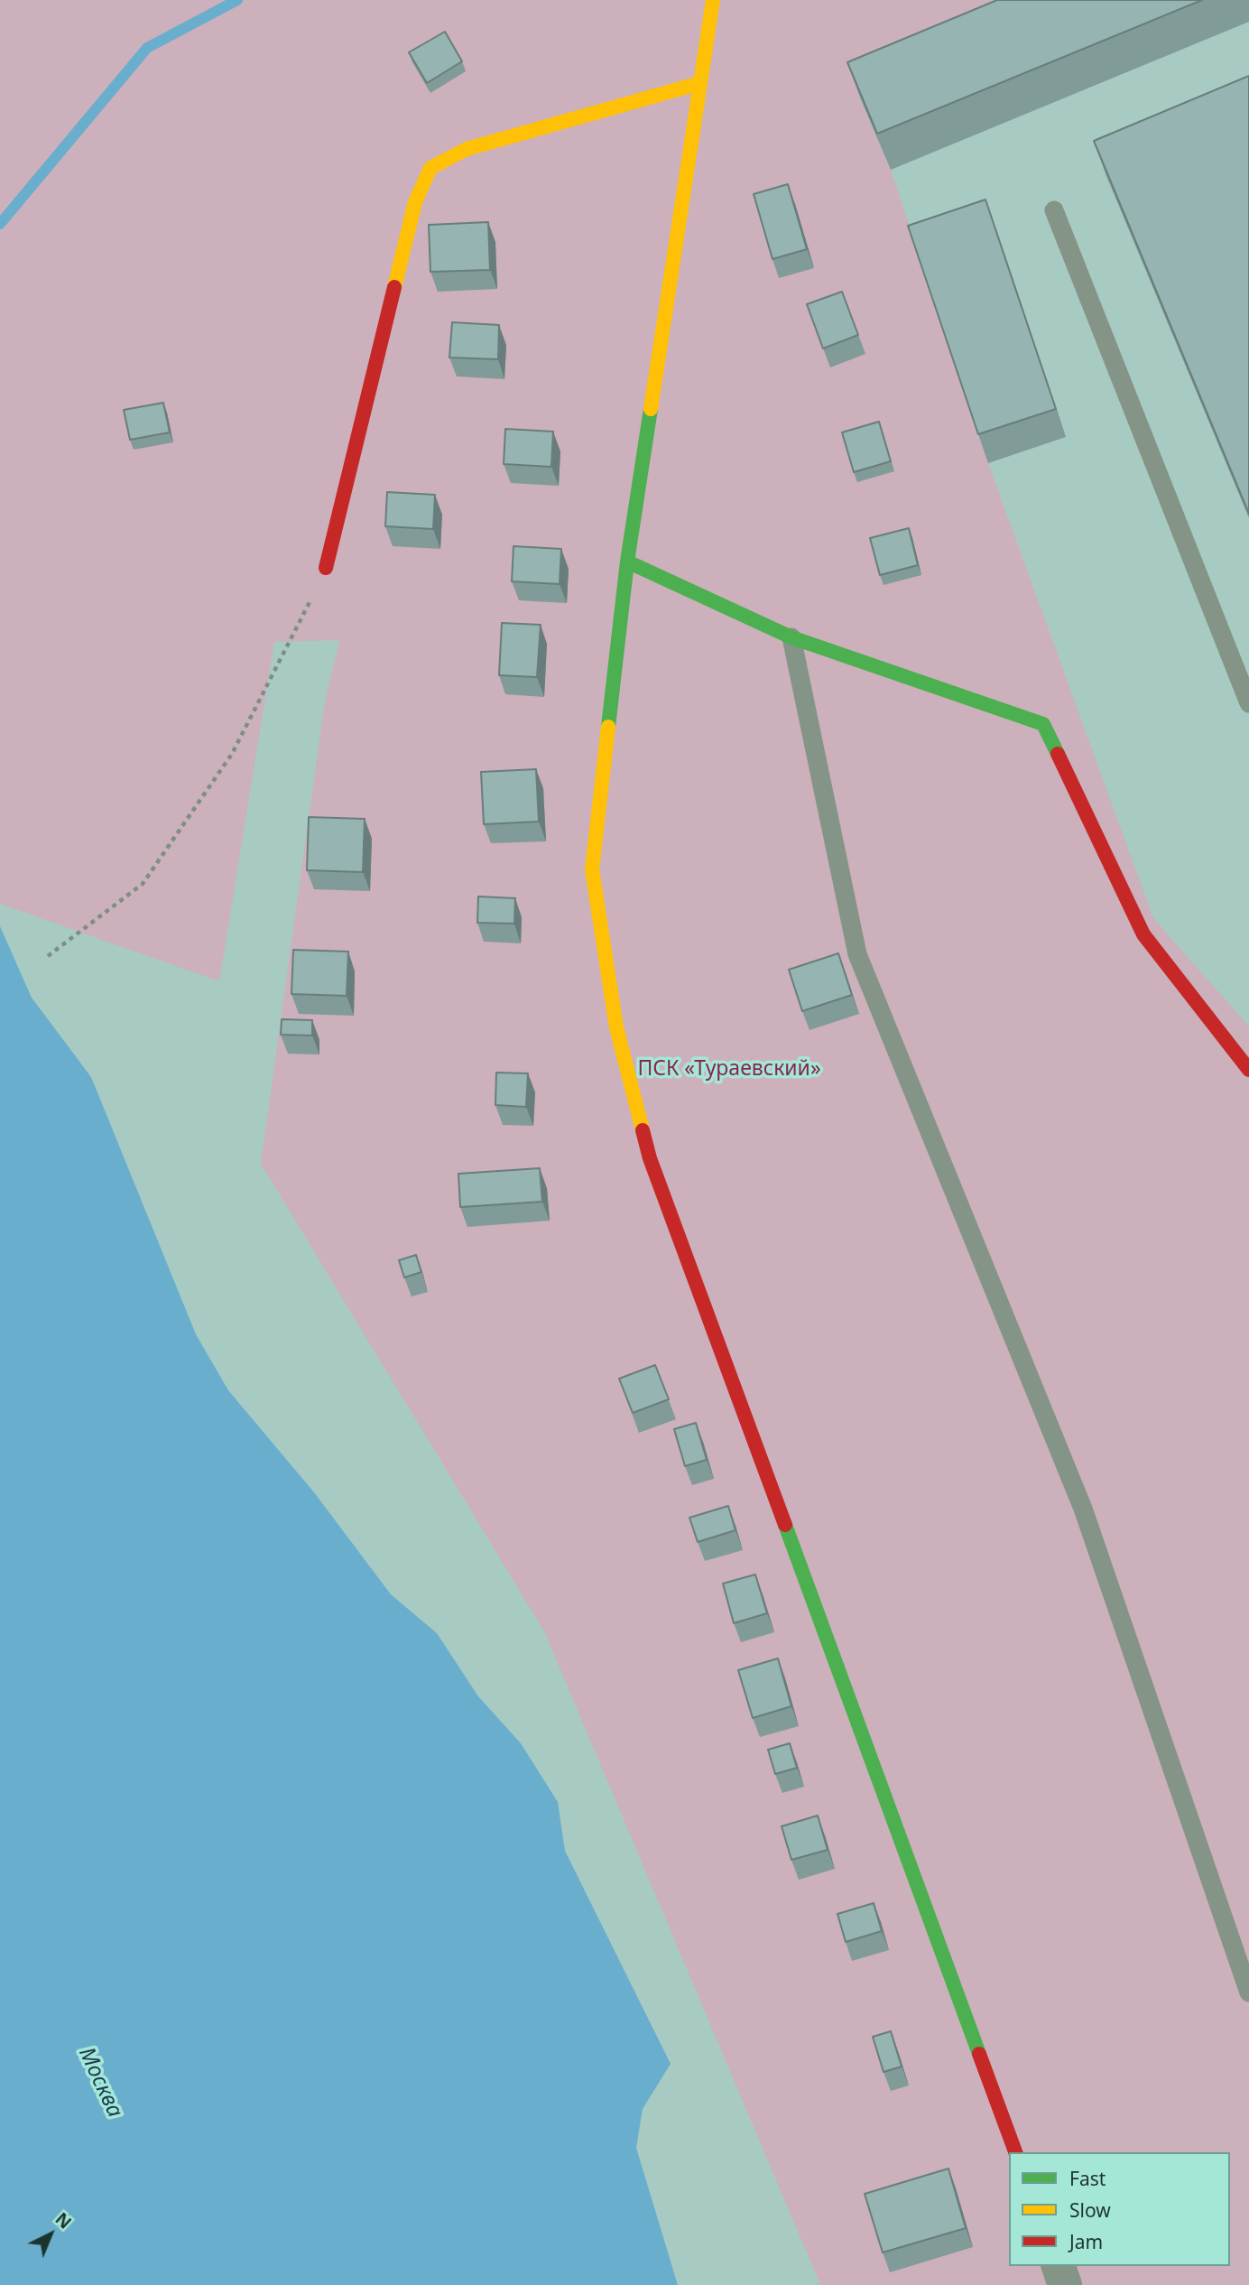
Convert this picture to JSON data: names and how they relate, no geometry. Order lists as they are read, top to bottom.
{
  "water": ["Москва"],
  "parks": ["ПСК «Тураевский»"],
  "legend": ["Fast", "Slow", "Jam"],
  "north": "top right"
}
